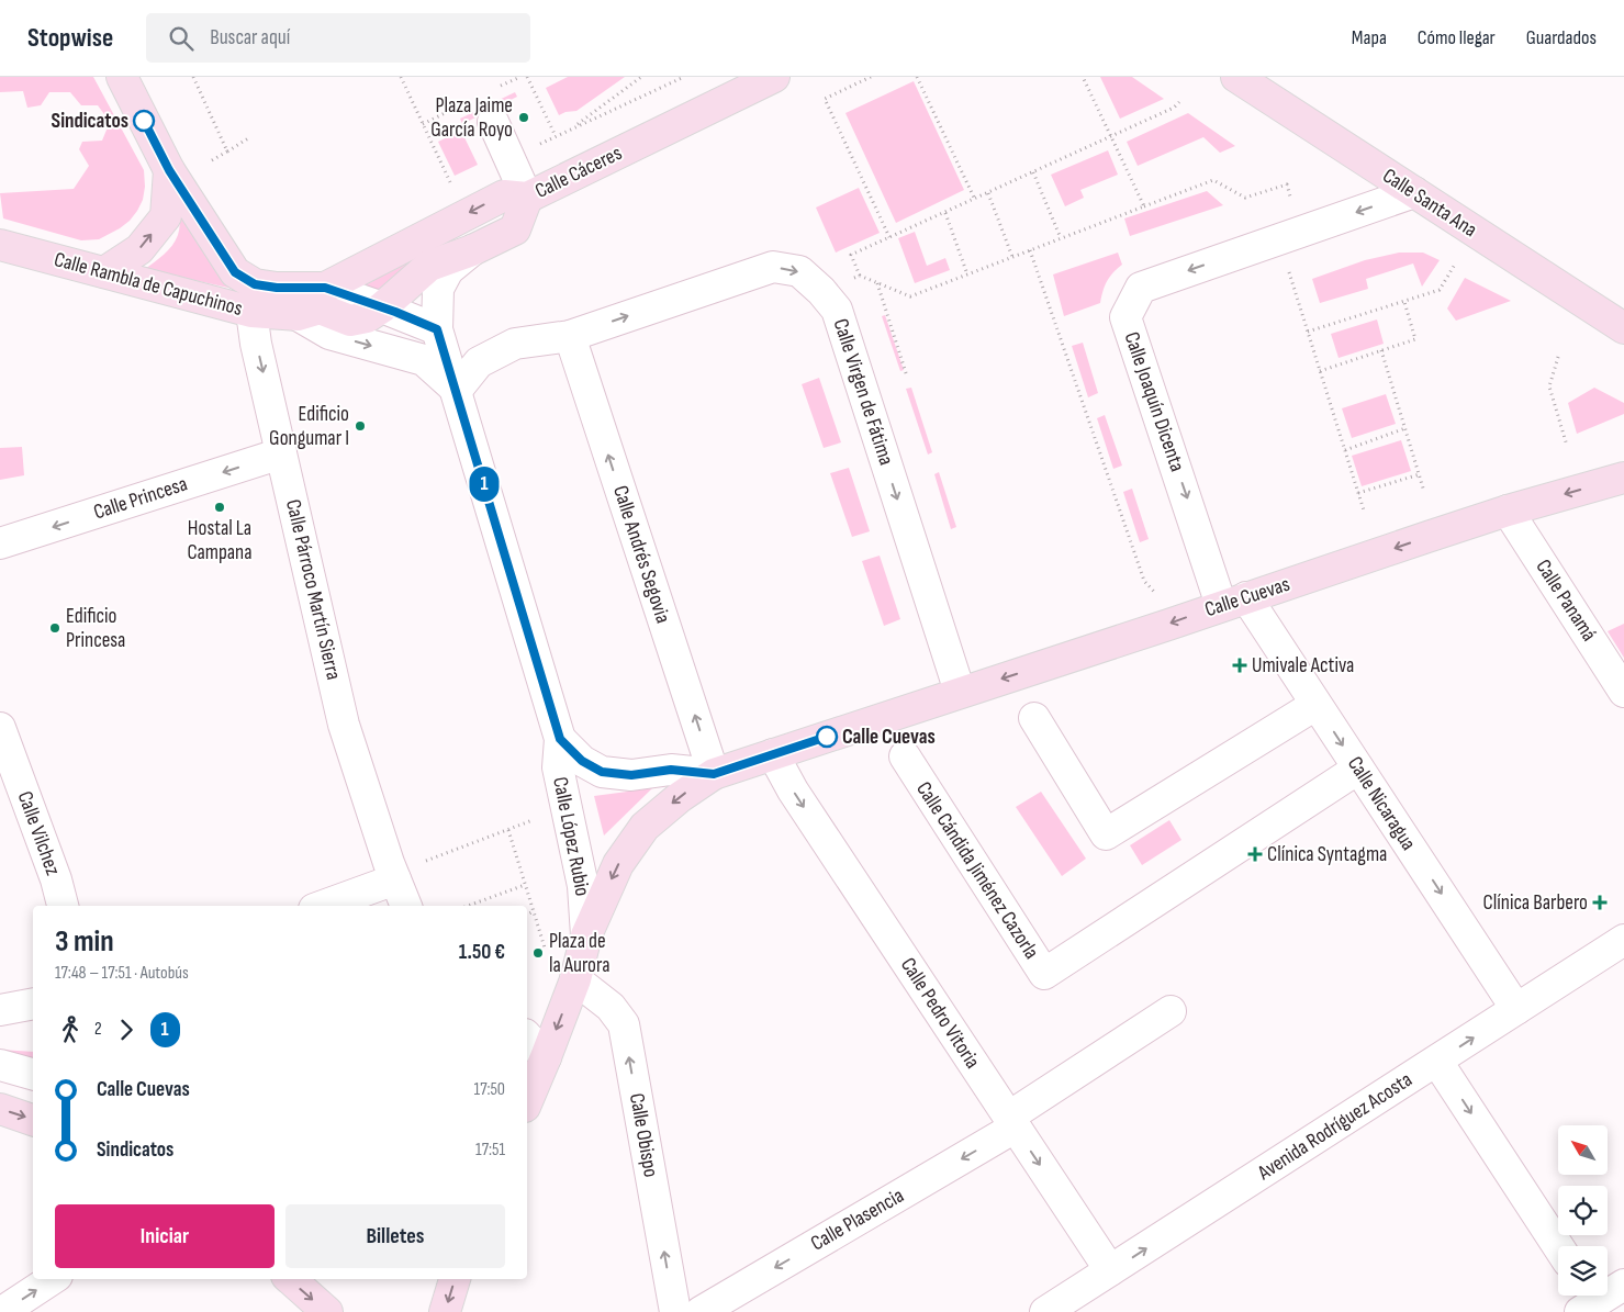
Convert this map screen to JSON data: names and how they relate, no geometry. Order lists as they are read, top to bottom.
{
  "streets": {
    "main road": [
      "Calle Cáceres",
      "Calle Santa Ana",
      "Calle Rambla de Capuchinos",
      "Calle Cuevas",
      "Calle López Rubio"
    ],
    "street": [
      "Calle Virgen de Fátima",
      "Calle Joaquín Dicenta",
      "Calle Princesa",
      "Calle Andrés Segovia",
      "Calle Párroco Martín Sierra",
      "Calle Panamá",
      "Calle Nicaragua",
      "Calle Vilchez",
      "Calle Cándida Jiménez Cazorla",
      "Calle Pedro Vitoria",
      "Avenida Rodríguez Acosta",
      "Calle Obispo",
      "Calle Plasencia"
    ]
  },
  "crossings": [
    ["Calle Cáceres", "Calle López Rubio"],
    ["Calle Santa Ana", "Calle Joaquín Dicenta"],
    ["Calle Rambla de Capuchinos", "Calle Párroco Martín Sierra"],
    ["Calle Rambla de Capuchinos", "Calle López Rubio"],
    ["Calle Virgen de Fátima", "Calle Andrés Segovia"],
    ["Calle Virgen de Fátima", "Calle Cuevas"],
    ["Calle Virgen de Fátima", "Calle López Rubio"],
    ["Calle Joaquín Dicenta", "Calle Cuevas"],
    ["Calle Joaquín Dicenta", "Calle Nicaragua"],
    ["Calle Princesa", "Calle Párroco Martín Sierra"],
    ["Calle Andrés Segovia", "Calle Cuevas"],
    ["Calle Andrés Segovia", "Calle López Rubio"],
    ["Calle Cuevas", "Calle Panamá"],
    ["Calle Cuevas", "Calle Nicaragua"],
    ["Calle Cuevas", "Calle López Rubio"],
    ["Calle Cuevas", "Calle Pedro Vitoria"],
    ["Calle Cuevas", "Calle Obispo"],
    ["Calle Nicaragua", "Calle Cándida Jiménez Cazorla"],
    ["Calle Nicaragua", "Avenida Rodríguez Acosta"],
    ["Calle Pedro Vitoria", "Avenida Rodríguez Acosta"],
    ["Calle Pedro Vitoria", "Calle Plasencia"]
  ],
  "one_way": [
    "Calle Cáceres",
    "Calle Princesa",
    "Calle Andrés Segovia",
    "Calle Cuevas",
    "Calle Nicaragua",
    "Calle Pedro Vitoria",
    "Avenida Rodríguez Acosta",
    "Calle Obispo",
    "Calle Plasencia"
  ],
  "places": {
    "other": [
      "Plaza Jaime García Royo",
      "Sindicatos",
      "Edificio Gongumar I",
      "Hostal La Campana",
      "Edificio Princesa",
      "Calle Cuevas",
      "Plaza de la Aurora"
    ],
    "health": ["Umivale Activa", "Clínica Syntagma", "Clínica Barbero"]
  },
  "lines": ["bus line 1"],
  "north": "top left",
  "page": {
    "header": "Stopwise",
    "search": "Buscar aquí",
    "nav": ["Mapa", "Cómo llegar", "Guardados"],
    "on_map": "1",
    "heading": ["3 min", "17:48 – 17:51 · Autobús", "1.50 €"],
    "legs": ["2", "1"],
    "list": [
      {
        "name": "Calle Cuevas",
        "value": "17:50"
      },
      {
        "name": "Sindicatos",
        "value": "17:51"
      }
    ],
    "buttons": ["Iniciar", "Billetes"]
  }
}
